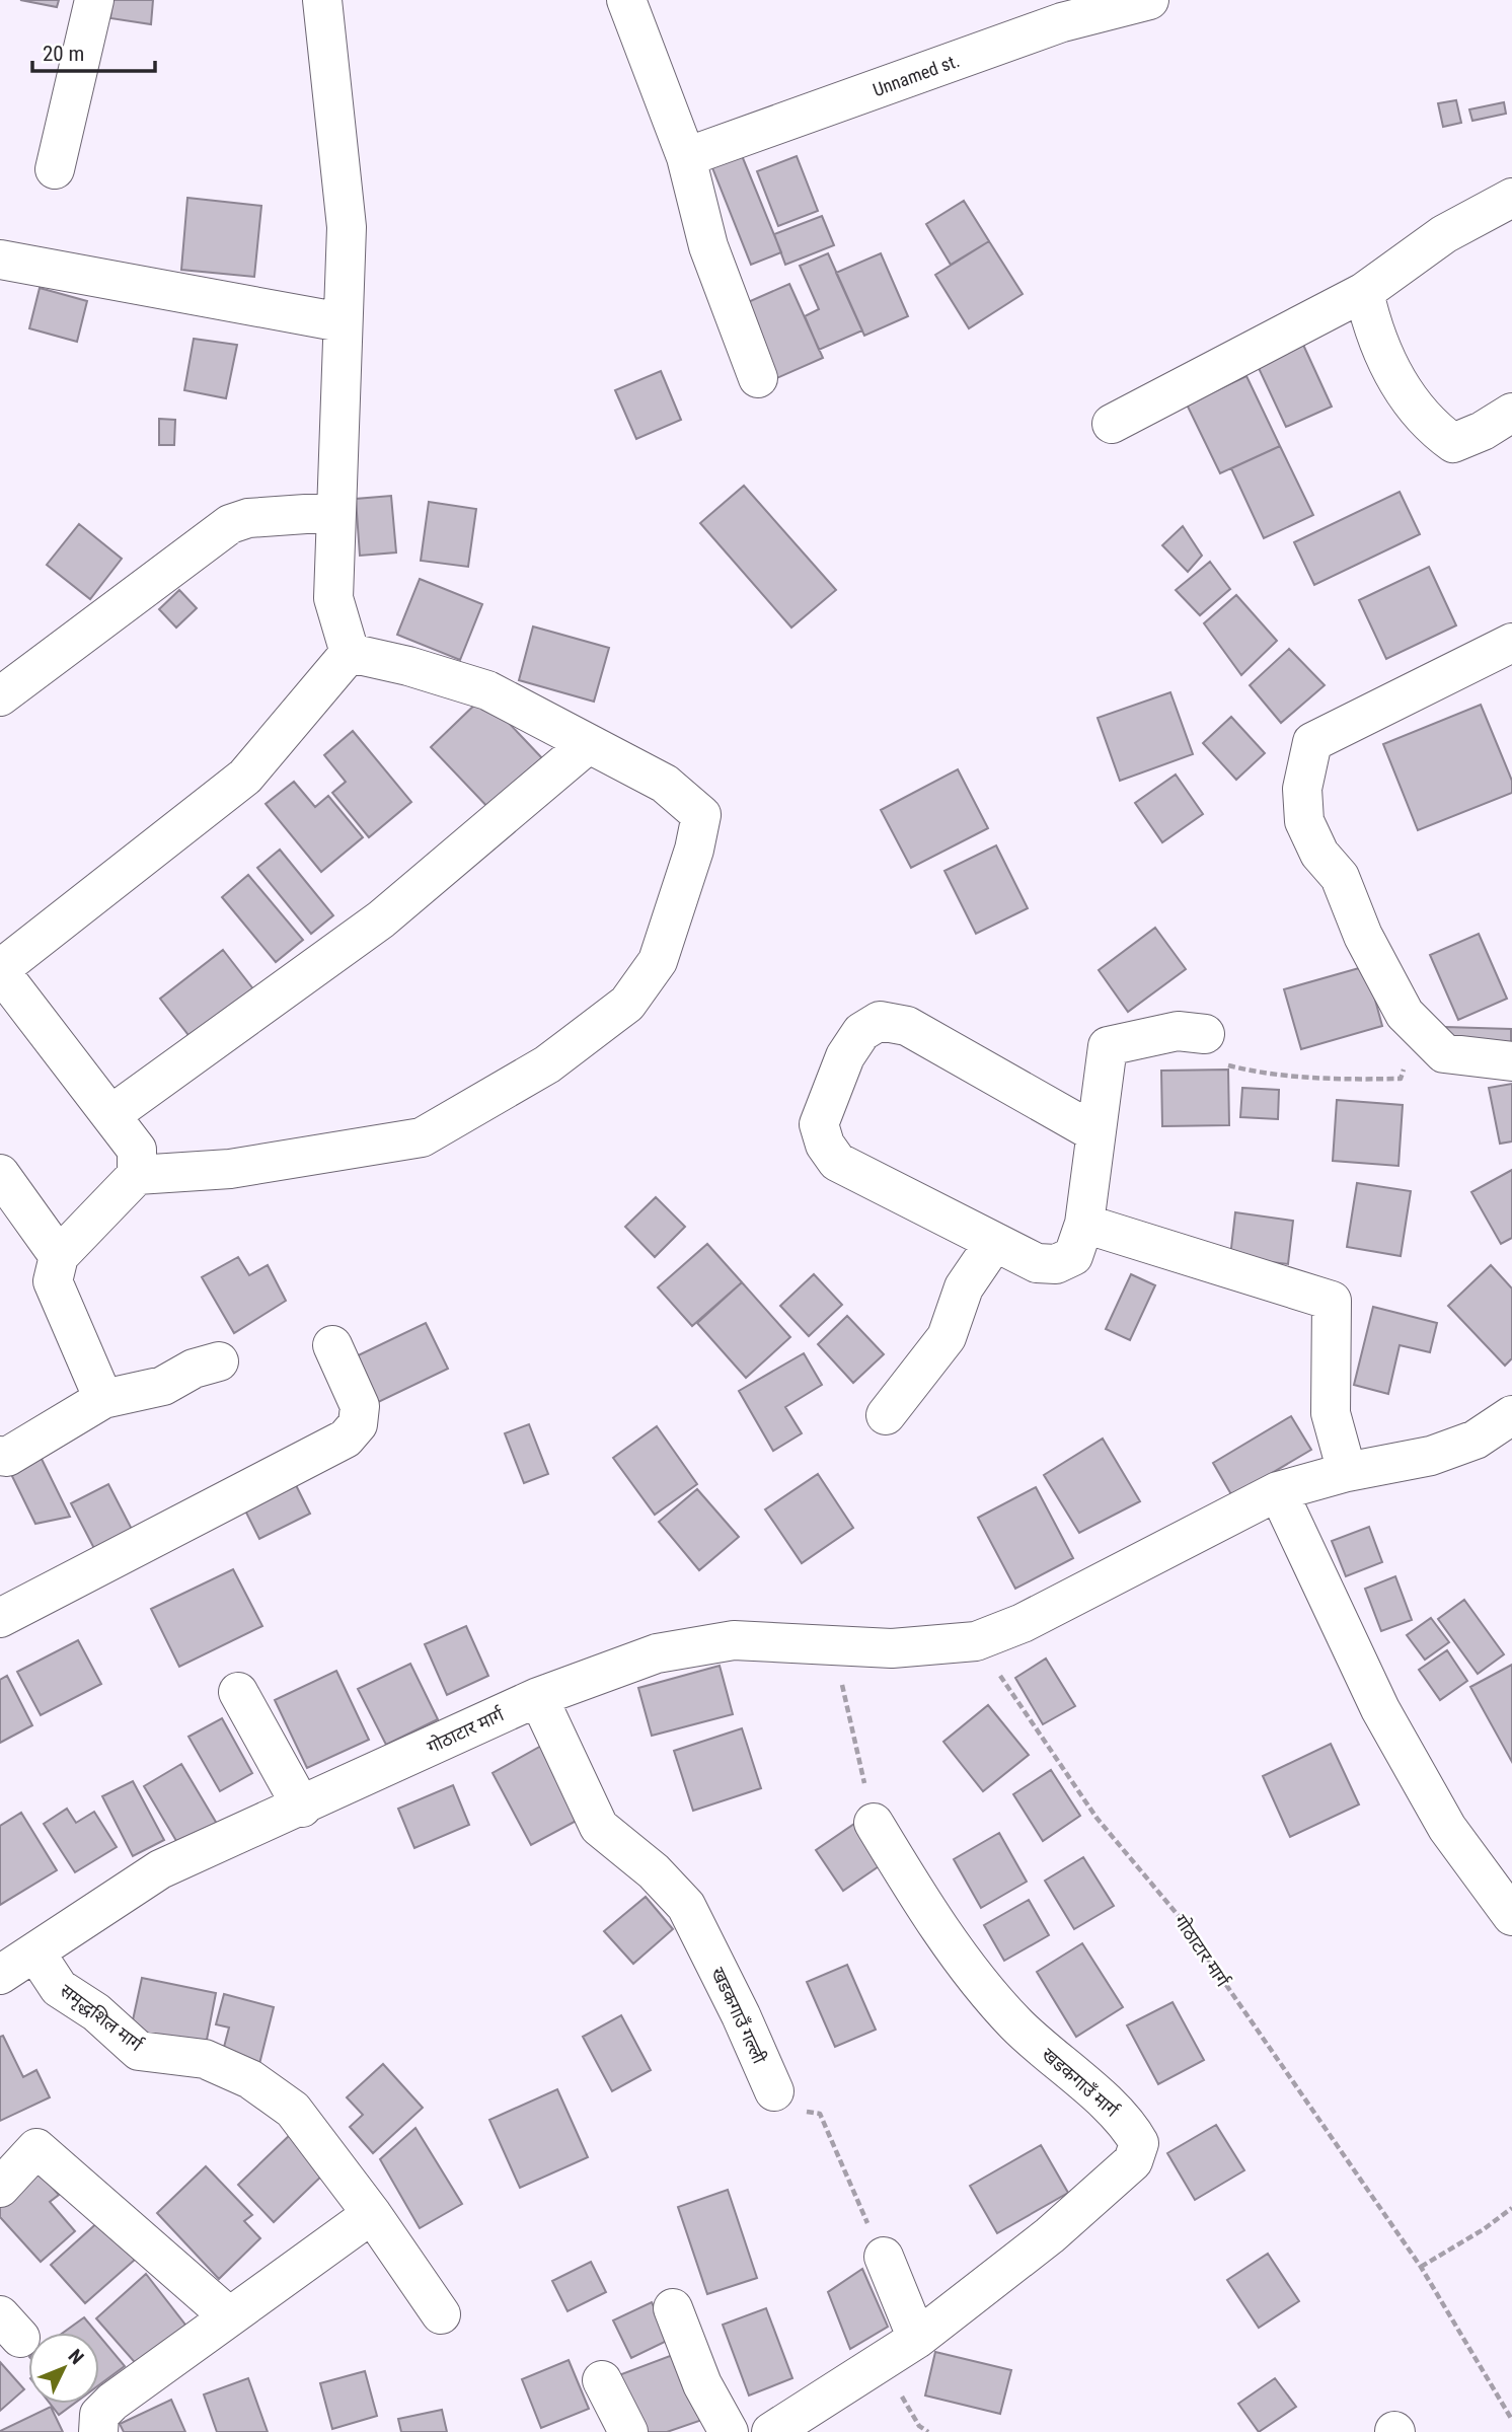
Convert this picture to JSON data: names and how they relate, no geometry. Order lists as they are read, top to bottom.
{
  "streets": {
    "street": [
      "Unnamed st.",
      "गोठाटार मार्ग",
      "खडकगाउँ गल्ली",
      "समृद्धशिल मार्ग",
      "खडकगाउँ मार्ग"
    ]
  },
  "crossings": [
    ["गोठाटार मार्ग", "खडकगाउँ गल्ली"],
    ["गोठाटार मार्ग", "समृद्धशिल मार्ग"]
  ],
  "scale_bar": "20 m",
  "north": "top right"
}
